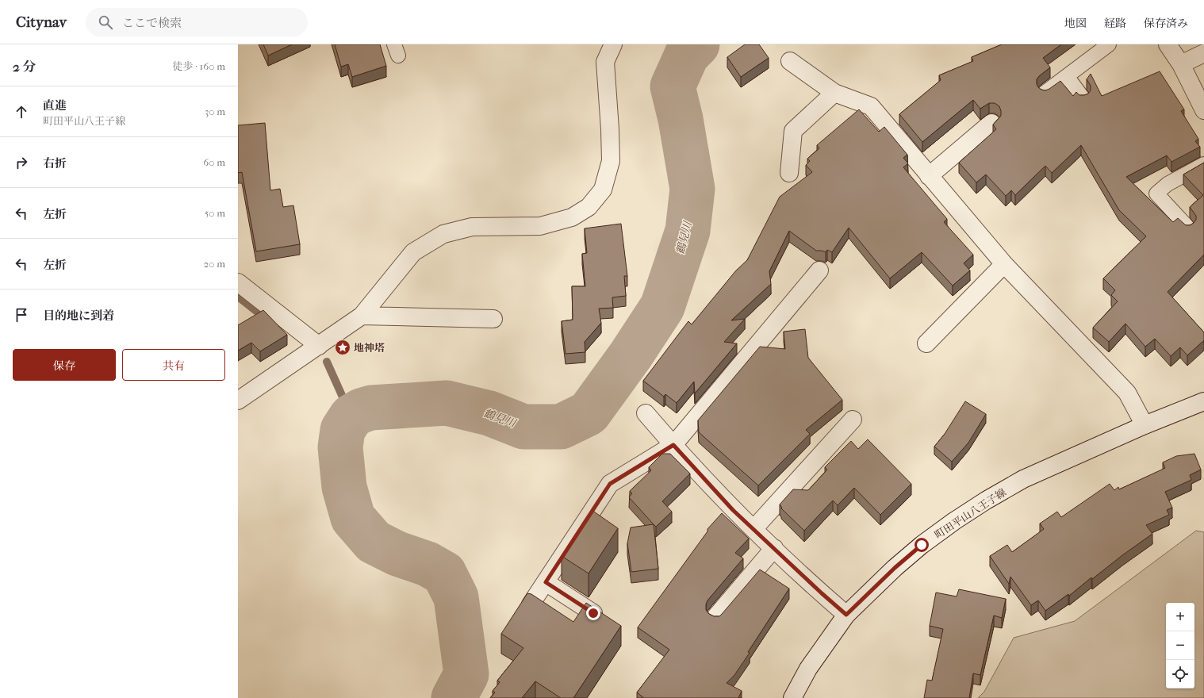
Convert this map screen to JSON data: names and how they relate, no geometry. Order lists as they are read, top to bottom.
{
  "streets": {
    "street": ["町田平山八王子線"]
  },
  "water": ["鶴見川"],
  "places": {
    "place": ["地神塔"]
  },
  "page": {
    "header": "Citynav",
    "search": "ここで検索",
    "nav": ["地図", "経路", "保存済み"],
    "heading": ["2 分", "徒歩 · 160 m"],
    "list": [
      ["直進", "町田平山八王子線", "30 m"],
      ["右折", "60 m"],
      ["左折", "50 m"],
      ["左折", "20 m"],
      "目的地に到着"
    ],
    "buttons": ["保存", "共有"],
    "map_buttons": ["+", "−"]
  }
}
